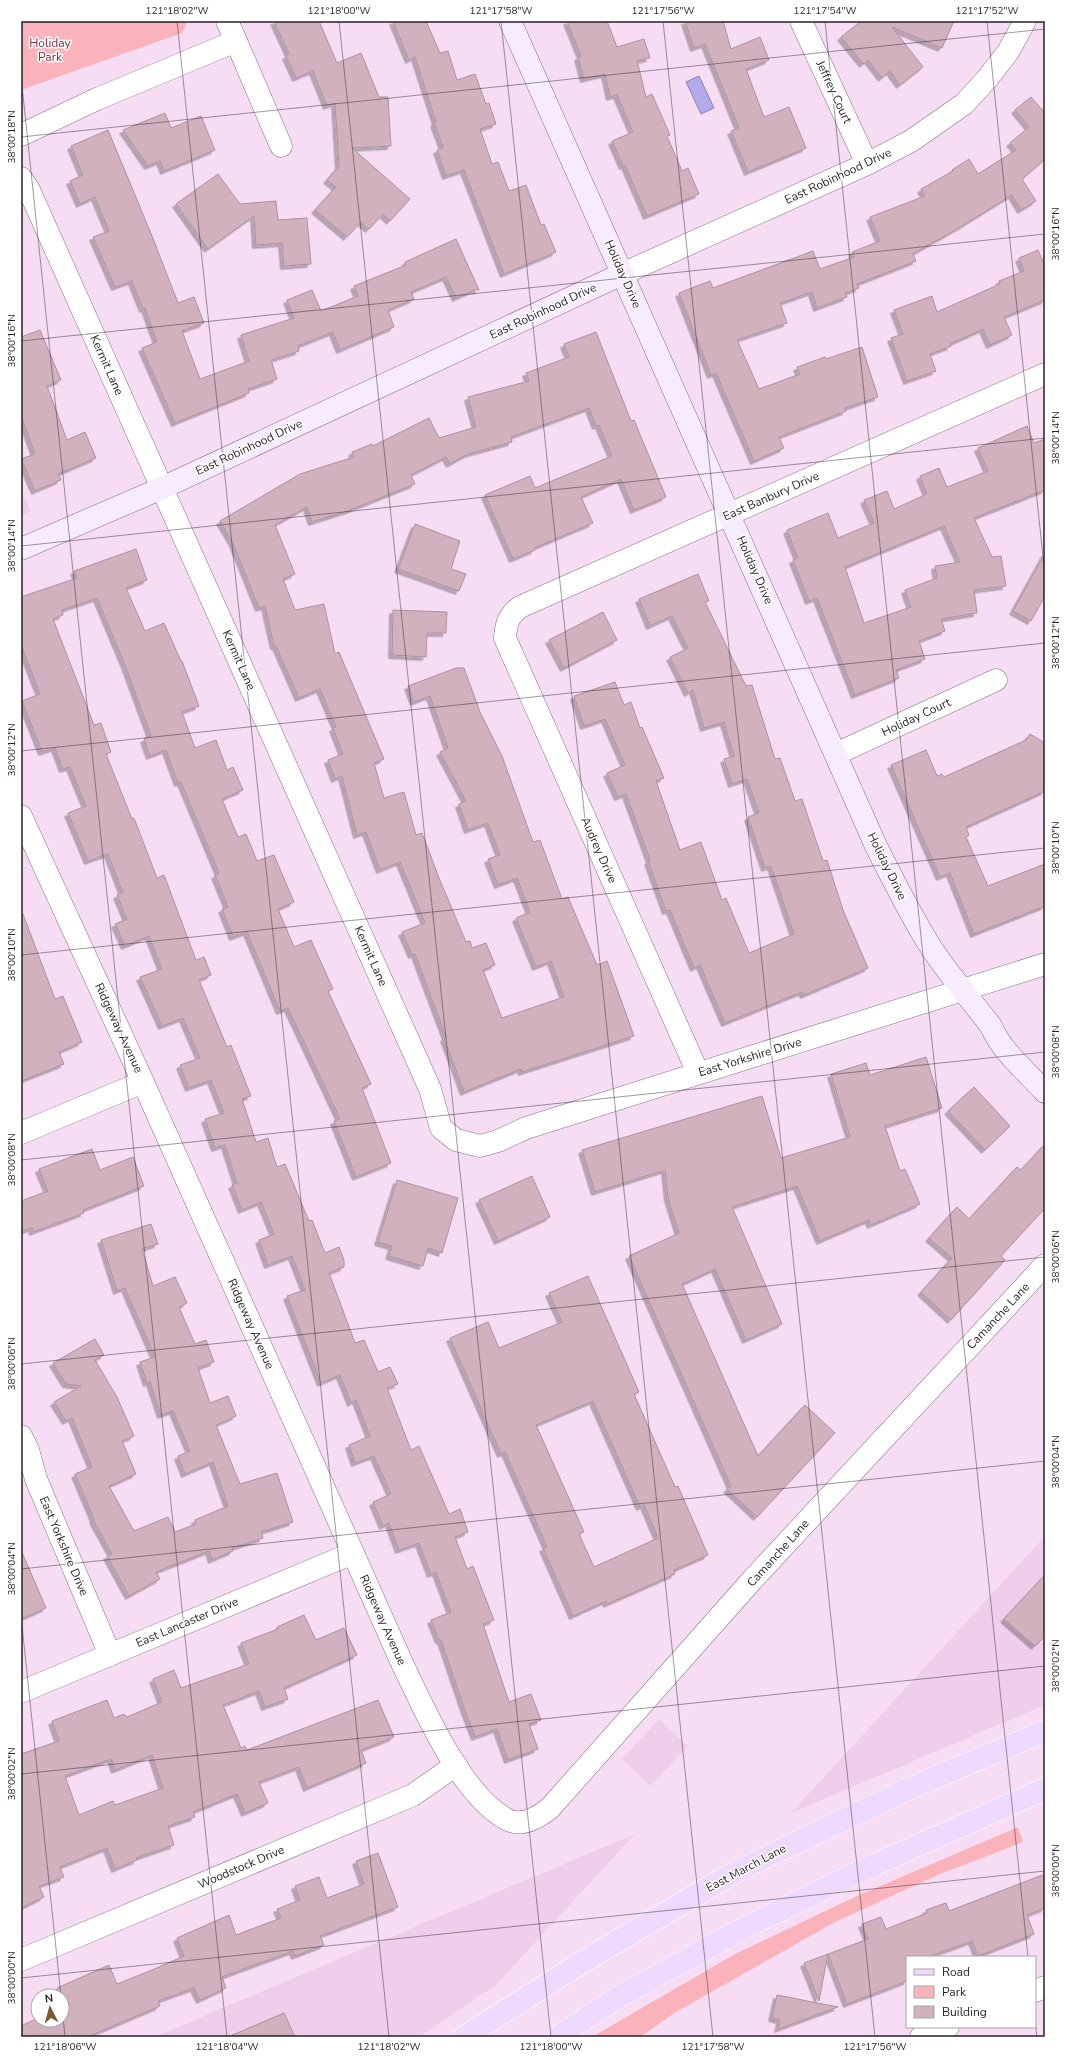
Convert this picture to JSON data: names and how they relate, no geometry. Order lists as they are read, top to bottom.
{
  "streets": {
    "main road": ["East March Lane"],
    "street": [
      "Jeffrey Court",
      "East Robinhood Drive",
      "Holiday Drive",
      "Kermit Lane",
      "East Banbury Drive",
      "Holiday Court",
      "Audrey Drive",
      "Ridgeway Avenue",
      "East Yorkshire Drive",
      "Camanche Lane",
      "East Lancaster Drive",
      "Woodstock Drive"
    ]
  },
  "crossings": [
    ["Jeffrey Court", "East Robinhood Drive"],
    ["East Robinhood Drive", "Holiday Drive"],
    ["East Robinhood Drive", "Kermit Lane"],
    ["Holiday Drive", "East Banbury Drive"],
    ["Holiday Drive", "Holiday Court"],
    ["Holiday Drive", "East Yorkshire Drive"],
    ["Kermit Lane", "East Yorkshire Drive"],
    ["East Banbury Drive", "Audrey Drive"],
    ["Audrey Drive", "East Yorkshire Drive"],
    ["Ridgeway Avenue", "Camanche Lane"],
    ["Ridgeway Avenue", "East Lancaster Drive"],
    ["Ridgeway Avenue", "Woodstock Drive"],
    ["East Yorkshire Drive", "East Lancaster Drive"]
  ],
  "parks": ["Holiday Park"],
  "legend": ["Road", "Park", "Building"],
  "north": "top",
  "coordinates": [
    "121°18'02\"W",
    "121°18'00\"W",
    "121°17'58\"W",
    "121°17'56\"W",
    "121°17'54\"W",
    "121°17'52\"W",
    "38°00'18\"N",
    "38°00'16\"N",
    "38°00'14\"N",
    "38°00'12\"N",
    "38°00'10\"N",
    "38°00'08\"N",
    "38°00'06\"N",
    "38°00'04\"N",
    "38°00'02\"N",
    "38°00'00\"N",
    "121°18'06\"W",
    "121°18'04\"W"
  ]
}
